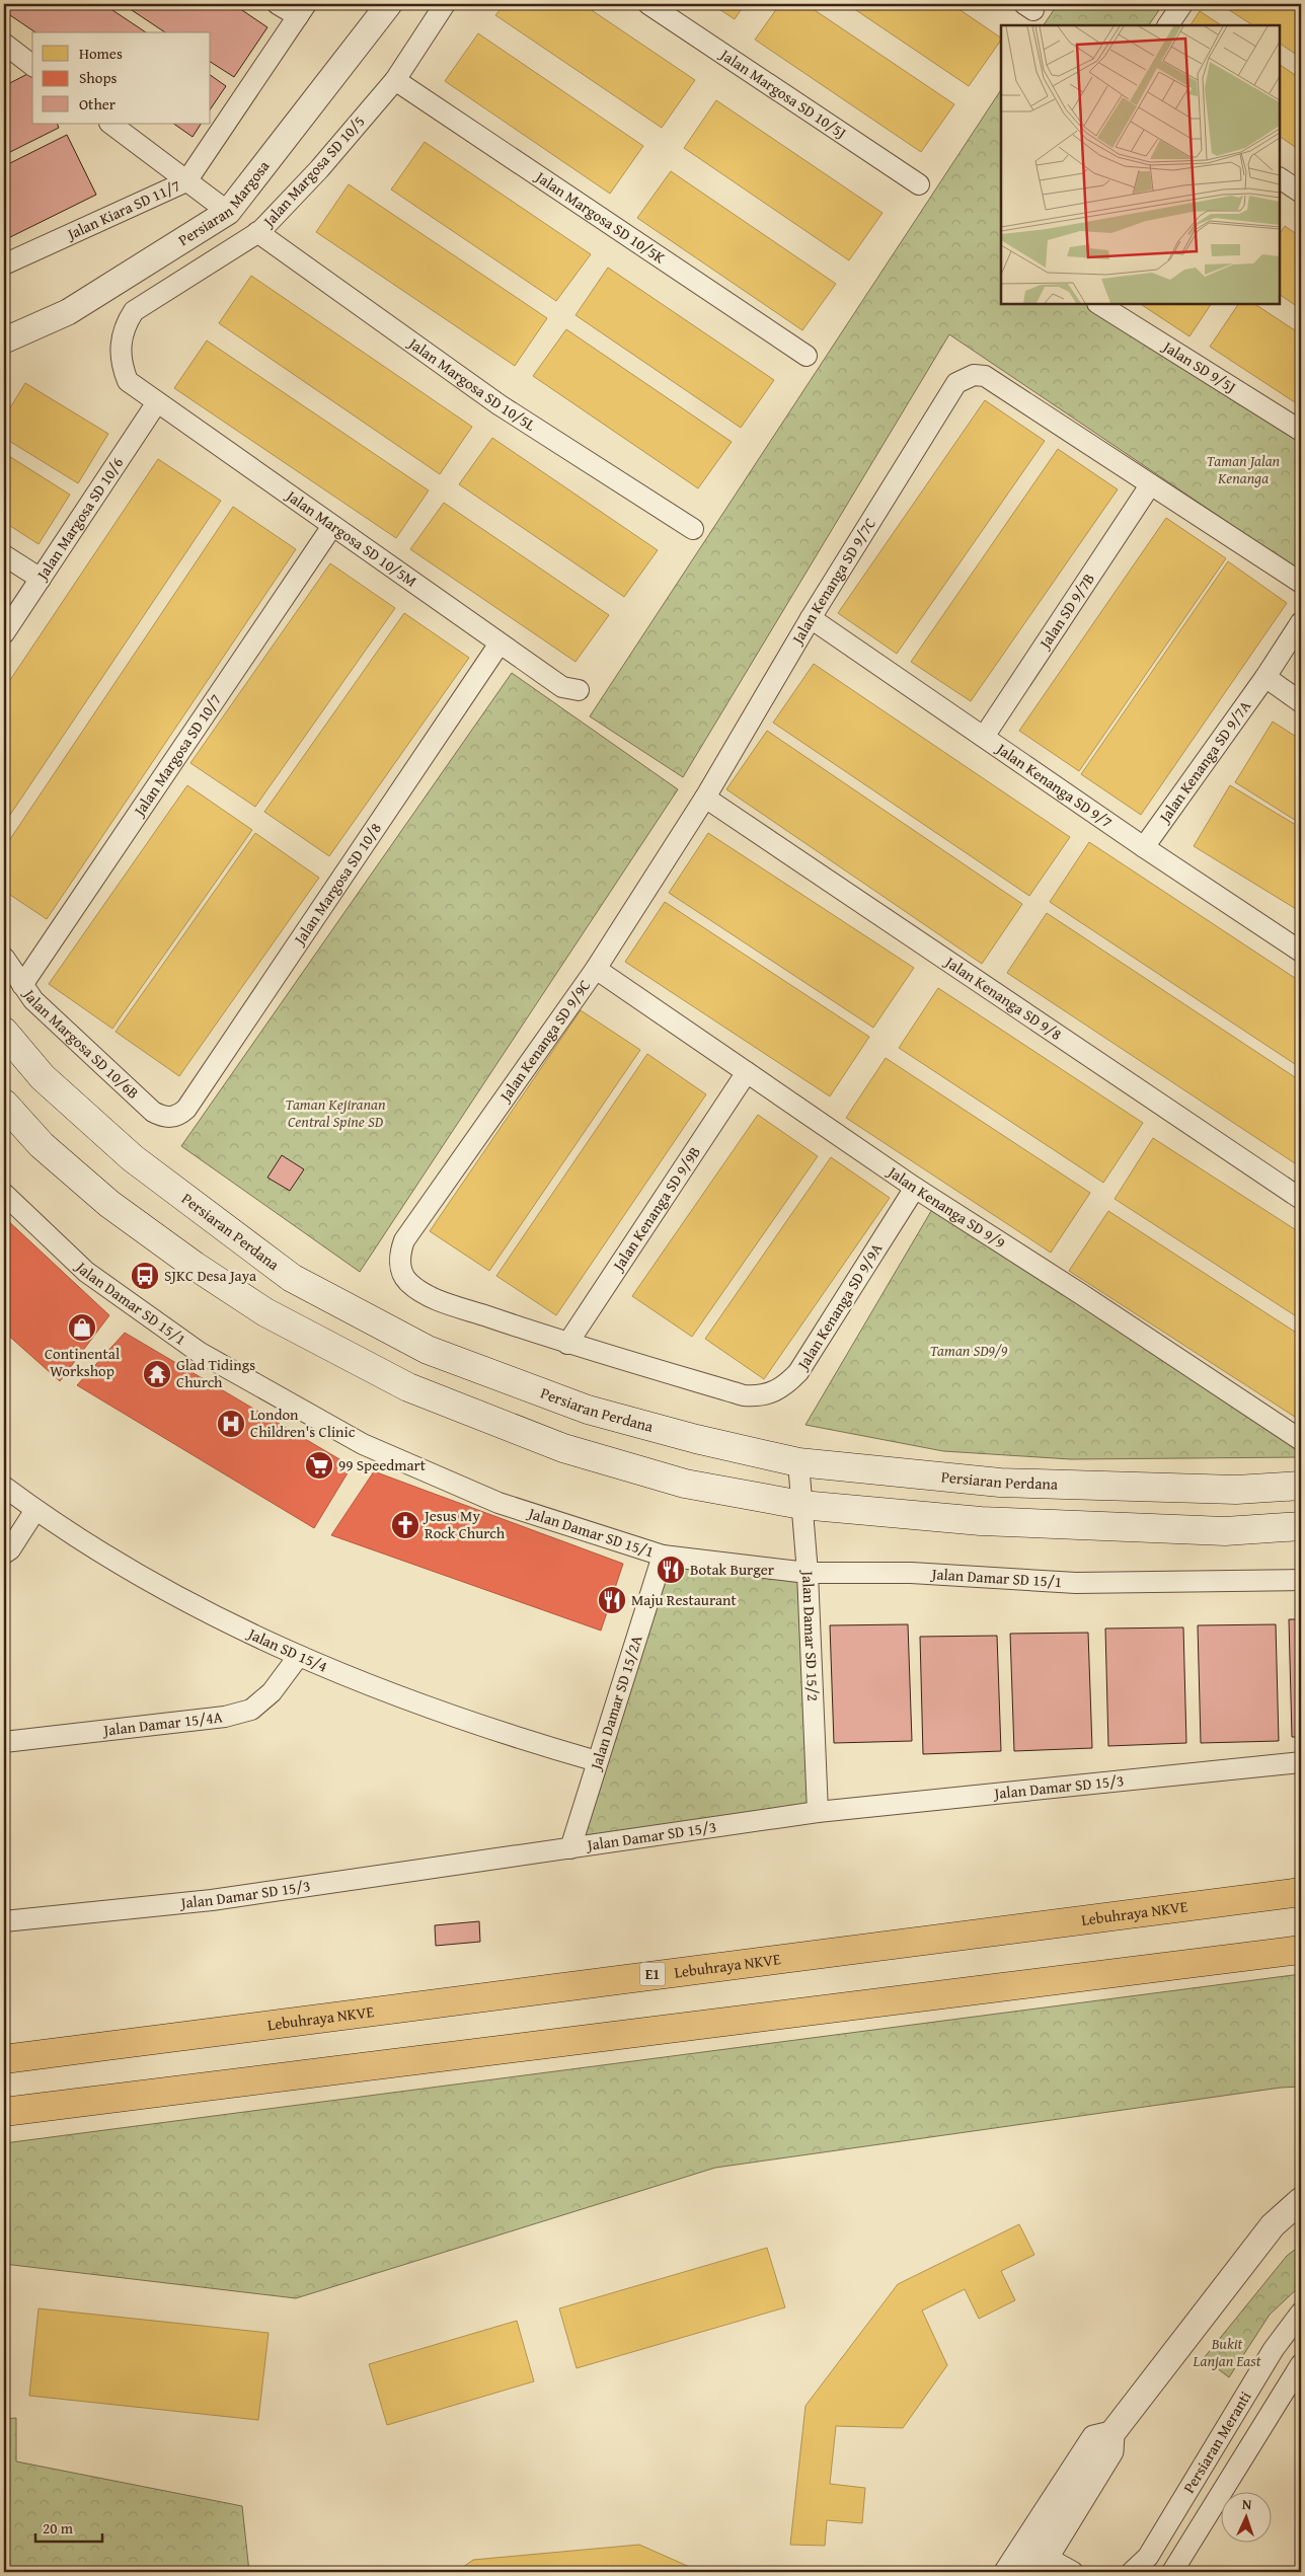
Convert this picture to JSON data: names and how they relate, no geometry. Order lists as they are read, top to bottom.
{
  "streets": {
    "highway": ["Lebuhraya NKVE", "E1"],
    "main road": ["Persiaran Perdana"],
    "street": [
      "Jalan Margosa SD 10/5J",
      "Jalan Margosa SD 10/5",
      "Persiaran Margosa",
      "Jalan Kiara SD 11/7",
      "Jalan Margosa SD 10/5K",
      "Jalan SD 9/5J",
      "Jalan Margosa SD 10/5L",
      "Jalan Margosa SD 10/6",
      "Jalan Margosa SD 10/5M",
      "Jalan Kenanga SD 9/7C",
      "Jalan SD 9/7B",
      "Jalan Margosa SD 10/7",
      "Jalan Kenanga SD 9/7A",
      "Jalan Kenanga SD 9/7",
      "Jalan Margosa SD 10/8",
      "Jalan Kenanga SD 9/8",
      "Jalan Kenanga SD 9/9C",
      "Jalan Margosa SD 10/6B",
      "Jalan Kenanga SD 9/9B",
      "Jalan Kenanga SD 9/9",
      "Jalan Damar SD 15/1",
      "Jalan Kenanga SD 9/9A",
      "Jalan Damar SD 15/2",
      "Jalan SD 15/4",
      "Jalan Damar SD 15/2A",
      "Jalan Damar 15/4A",
      "Jalan Damar SD 15/3",
      "Persiaran Meranti"
    ]
  },
  "crossings": [
    ["Jalan Margosa SD 10/5", "Jalan Margosa SD 10/5K"],
    ["Jalan Margosa SD 10/5", "Jalan Margosa SD 10/5L"],
    ["Jalan Margosa SD 10/5", "Jalan Margosa SD 10/5M"],
    ["Jalan Margosa SD 10/6", "Jalan Margosa SD 10/5M"],
    ["Jalan Margosa SD 10/5M", "Jalan Margosa SD 10/7"],
    ["Jalan Margosa SD 10/5M", "Jalan Margosa SD 10/8"],
    ["Jalan Kenanga SD 9/7C", "Jalan SD 9/7B"],
    ["Jalan Kenanga SD 9/7C", "Jalan Kenanga SD 9/7"],
    ["Jalan Kenanga SD 9/7C", "Jalan Kenanga SD 9/8"],
    ["Jalan Kenanga SD 9/7C", "Jalan Kenanga SD 9/9C"],
    ["Jalan SD 9/7B", "Jalan Kenanga SD 9/7"],
    ["Jalan Margosa SD 10/7", "Jalan Margosa SD 10/6B"],
    ["Jalan Kenanga SD 9/7A", "Jalan Kenanga SD 9/7"],
    ["Jalan Margosa SD 10/8", "Jalan Margosa SD 10/6B"],
    ["Jalan Kenanga SD 9/8", "Jalan Kenanga SD 9/9C"],
    ["Jalan Kenanga SD 9/9C", "Jalan Kenanga SD 9/9"],
    ["Jalan Kenanga SD 9/9C", "Jalan Kenanga SD 9/9A"],
    ["Jalan Kenanga SD 9/9B", "Jalan Kenanga SD 9/9"],
    ["Jalan Kenanga SD 9/9B", "Jalan Kenanga SD 9/9A"],
    ["Jalan Kenanga SD 9/9", "Jalan Kenanga SD 9/9A"],
    ["Persiaran Perdana", "Jalan Damar SD 15/2"],
    ["Jalan Damar SD 15/1", "Jalan Damar SD 15/2"],
    ["Jalan Damar SD 15/1", "Jalan Damar SD 15/2A"],
    ["Jalan Damar SD 15/2", "Jalan Damar SD 15/3"],
    ["Jalan SD 15/4", "Jalan Damar SD 15/2A"],
    ["Jalan SD 15/4", "Jalan Damar 15/4A"],
    ["Jalan Damar SD 15/2A", "Jalan Damar SD 15/3"]
  ],
  "parks": [
    "Taman Jalan Kenanga",
    "Taman Kejiranan Central Spine SD",
    "Taman SD9/9",
    "Bukit Lanjan East"
  ],
  "places": {
    "bus stop": ["SJKC Desa Jaya"],
    "shop": ["Continental Workshop"],
    "temple": ["Glad Tidings Church"],
    "hospital": ["London Children's Clinic"],
    "supermarket": ["99 Speedmart"],
    "church": ["Jesus My Rock Church"],
    "restaurant": ["Botak Burger", "Maju Restaurant"]
  },
  "legend": ["Homes", "Shops", "Other"],
  "scale_bar": "20 m",
  "north": "top"
}
